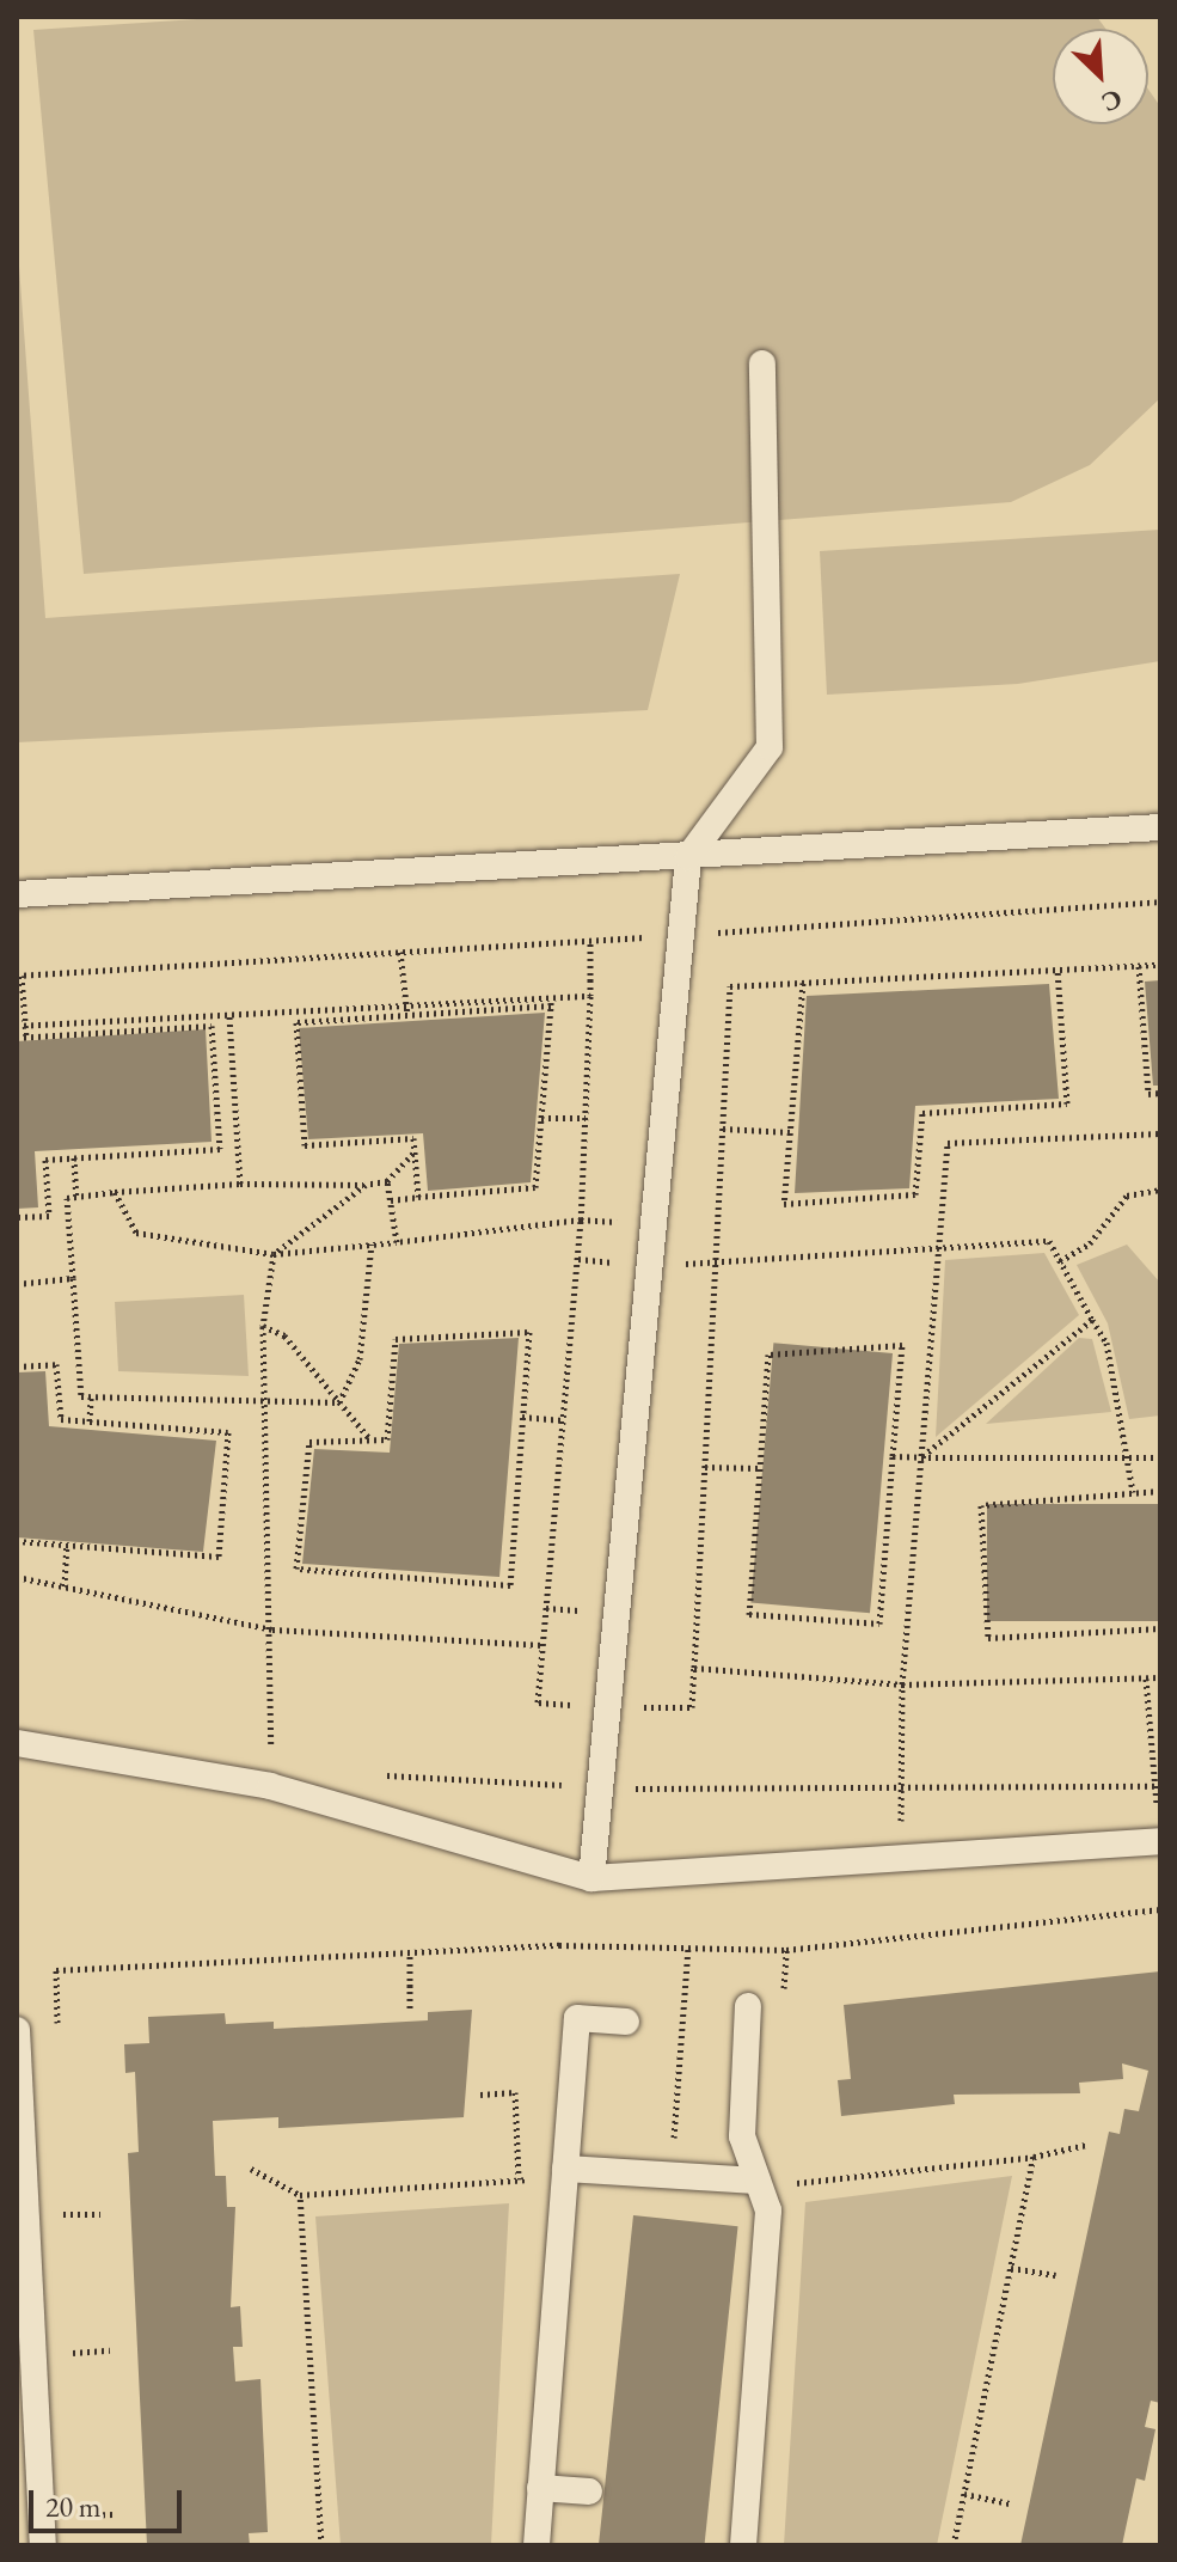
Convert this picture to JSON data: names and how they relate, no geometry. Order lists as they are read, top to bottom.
{
  "scale_bar": "20 m",
  "north": "bottom right"
}
